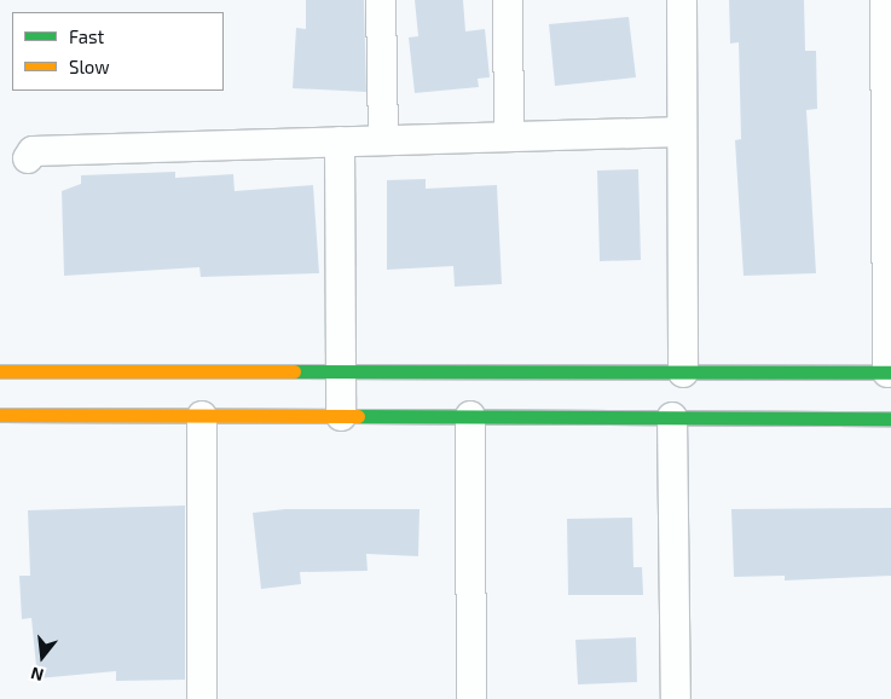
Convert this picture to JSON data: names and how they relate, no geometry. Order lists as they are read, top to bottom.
{
  "legend": ["Fast", "Slow"],
  "north": "bottom"
}
